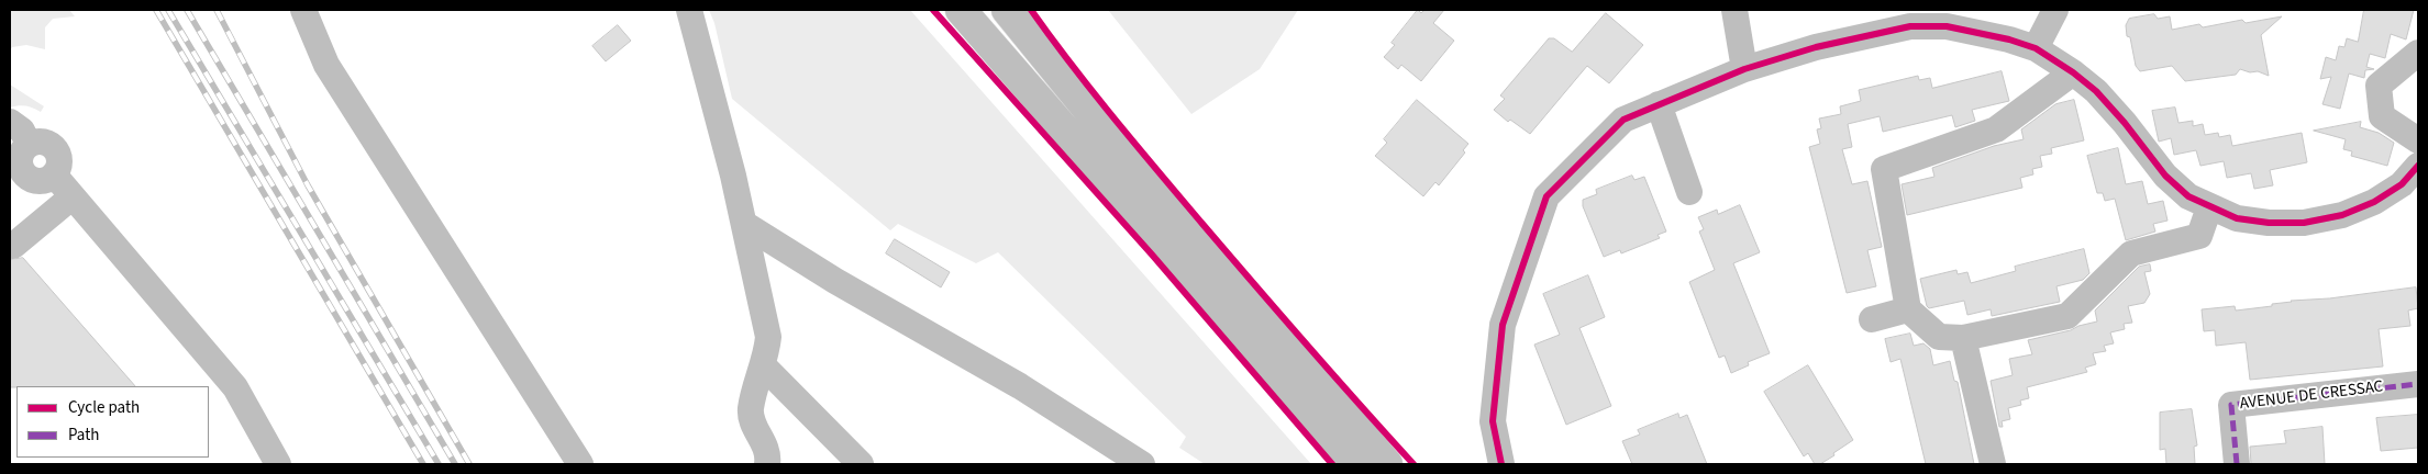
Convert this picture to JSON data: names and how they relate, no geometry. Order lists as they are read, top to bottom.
{
  "streets": {
    "street": ["AVENUE DE CRESSAC"]
  },
  "legend": ["Cycle path", "Path"]
}
